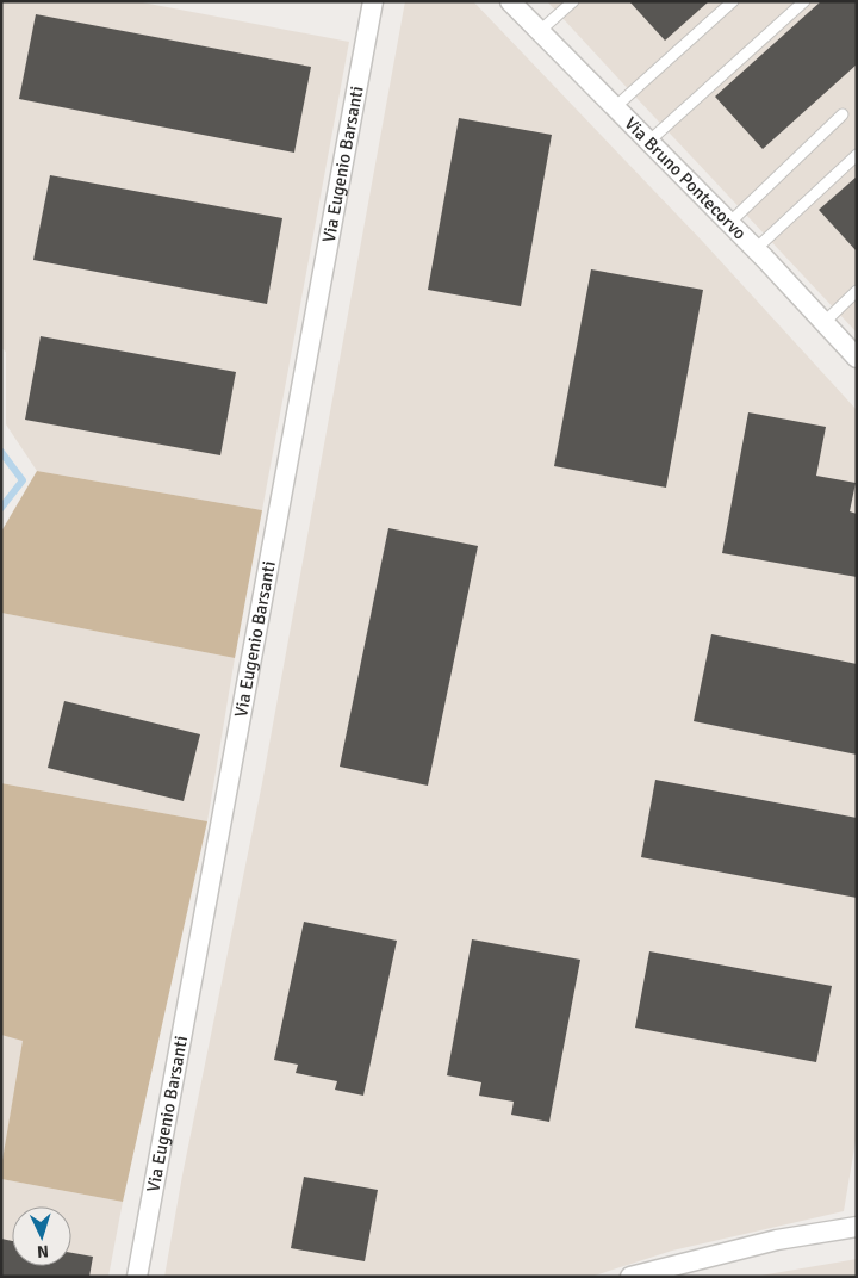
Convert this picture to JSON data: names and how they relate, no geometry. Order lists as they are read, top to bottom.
{
  "streets": {
    "street": ["Via Eugenio Barsanti", "Via Bruno Pontecorvo"]
  },
  "north": "bottom"
}
